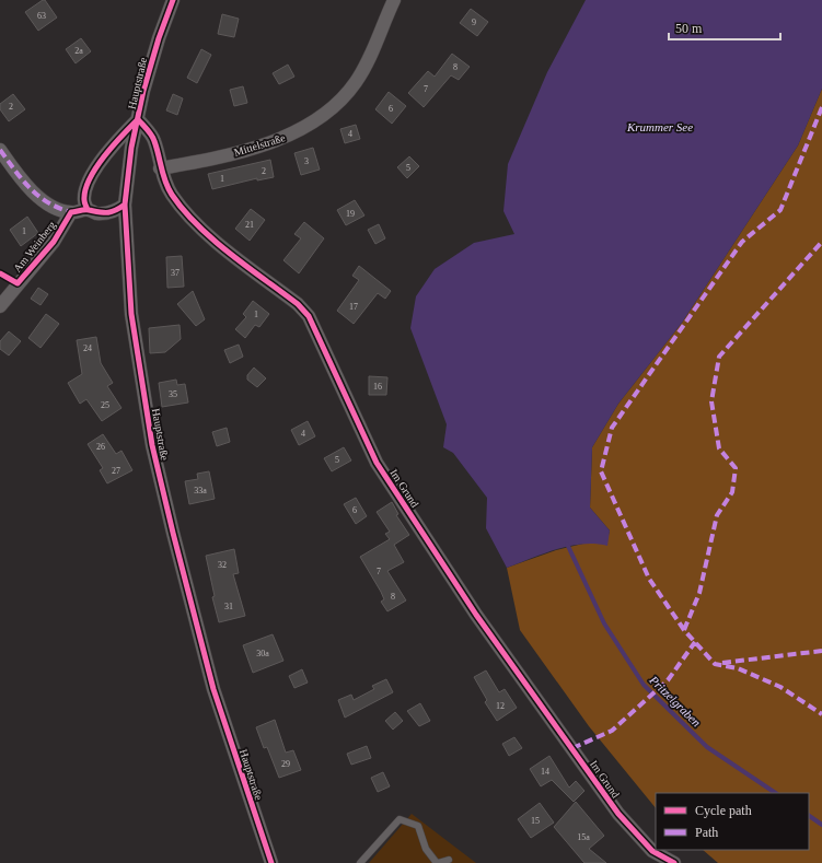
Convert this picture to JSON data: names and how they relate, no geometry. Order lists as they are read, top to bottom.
{
  "streets": {
    "street": [
      "Hauptstraße",
      "Mittelstraße",
      "Am Weinberg",
      "Im Grund"
    ]
  },
  "crossings": [
    ["Hauptstraße", "Am Weinberg"],
    ["Hauptstraße", "Im Grund"],
    ["Mittelstraße", "Im Grund"]
  ],
  "water": ["Krummer See", "Pritzelgraben"],
  "house_numbers": [
    "63",
    "9",
    "2a",
    "8",
    "7",
    "2",
    "6",
    "4",
    "3",
    "5",
    "2",
    "1",
    "19",
    "21",
    "1",
    "37",
    "17",
    "1",
    "24",
    "16",
    "35",
    "25",
    "4",
    "26",
    "5",
    "27",
    "33a",
    "6",
    "32",
    "7",
    "8",
    "31",
    "30a",
    "12",
    "29",
    "14",
    "15",
    "15a"
  ],
  "legend": ["Cycle path", "Path"],
  "scale_bar": "50 m"
}
